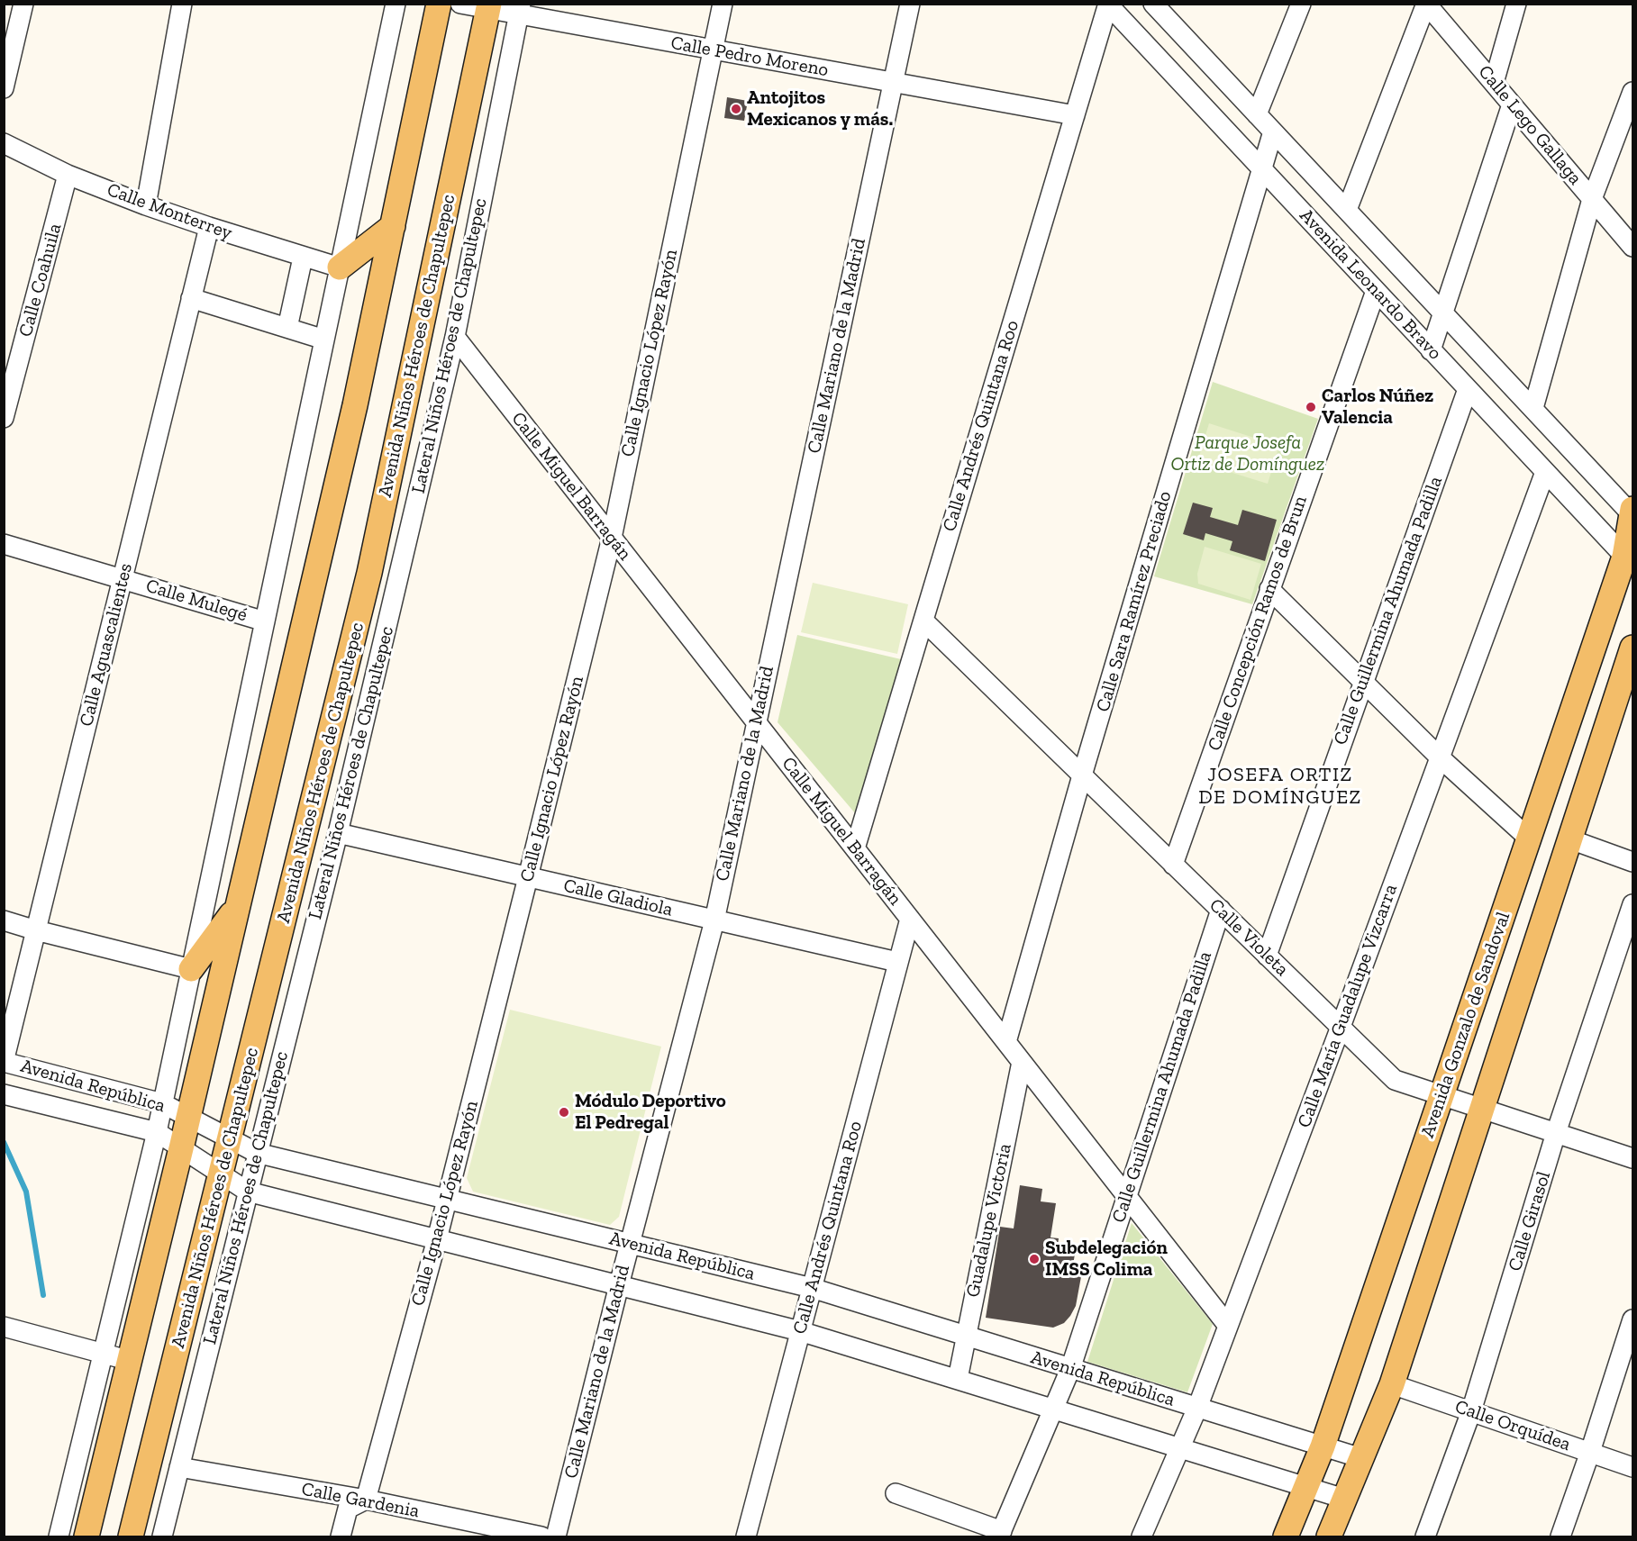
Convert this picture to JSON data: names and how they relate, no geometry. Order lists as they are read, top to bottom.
{
  "streets": {
    "main road": ["Avenida Niños Héroes de Chapultepec", "Avenida Gonzalo de Sandoval"],
    "street": [
      "Calle Pedro Moreno",
      "Calle Lego Gallaga",
      "Calle Monterrey",
      "Calle Coahuila",
      "Avenida Leonardo Bravo",
      "Lateral Niños Héroes de Chapultepec",
      "Calle Mariano de la Madrid",
      "Calle Ignacio López Rayón",
      "Calle Andrés Quintana Roo",
      "Calle Miguel Barragán",
      "Calle Mulegé",
      "Calle Sara Ramírez Preciado",
      "Calle Guillermina Ahumada Padilla",
      "Calle Concepción Ramos de Brun",
      "Calle Aguascalientes",
      "Calle Gladiola",
      "Calle Violeta",
      "Calle María Guadalupe Vizcarra",
      "Avenida República",
      "Guadalupe Victoria",
      "Calle Girasol",
      "Calle Orquídea",
      "Calle Gardenia"
    ]
  },
  "crossings": [
    ["Calle Pedro Moreno", "Avenida Niños Héroes de Chapultepec"],
    ["Calle Pedro Moreno", "Lateral Niños Héroes de Chapultepec"],
    ["Calle Pedro Moreno", "Calle Mariano de la Madrid"],
    ["Calle Pedro Moreno", "Calle Ignacio López Rayón"],
    ["Calle Pedro Moreno", "Calle Andrés Quintana Roo"],
    ["Calle Monterrey", "Calle Coahuila"],
    ["Calle Monterrey", "Calle Aguascalientes"],
    ["Avenida Leonardo Bravo", "Calle Andrés Quintana Roo"],
    ["Avenida Leonardo Bravo", "Calle Sara Ramírez Preciado"],
    ["Avenida Leonardo Bravo", "Calle Guillermina Ahumada Padilla"],
    ["Avenida Leonardo Bravo", "Calle Concepción Ramos de Brun"],
    ["Avenida Leonardo Bravo", "Calle María Guadalupe Vizcarra"],
    ["Avenida Leonardo Bravo", "Avenida Gonzalo de Sandoval"],
    ["Avenida Niños Héroes de Chapultepec", "Avenida República"],
    ["Lateral Niños Héroes de Chapultepec", "Calle Miguel Barragán"],
    ["Lateral Niños Héroes de Chapultepec", "Calle Gladiola"],
    ["Lateral Niños Héroes de Chapultepec", "Avenida República"],
    ["Lateral Niños Héroes de Chapultepec", "Calle Gardenia"],
    ["Calle Mariano de la Madrid", "Calle Miguel Barragán"],
    ["Calle Mariano de la Madrid", "Calle Gladiola"],
    ["Calle Mariano de la Madrid", "Avenida República"],
    ["Calle Ignacio López Rayón", "Calle Miguel Barragán"],
    ["Calle Ignacio López Rayón", "Calle Gladiola"],
    ["Calle Ignacio López Rayón", "Avenida República"],
    ["Calle Ignacio López Rayón", "Calle Gardenia"],
    ["Calle Andrés Quintana Roo", "Calle Miguel Barragán"],
    ["Calle Andrés Quintana Roo", "Calle Gladiola"],
    ["Calle Andrés Quintana Roo", "Calle Violeta"],
    ["Calle Andrés Quintana Roo", "Avenida República"],
    ["Calle Miguel Barragán", "Calle Sara Ramírez Preciado"],
    ["Calle Miguel Barragán", "Calle Guillermina Ahumada Padilla"],
    ["Calle Miguel Barragán", "Calle María Guadalupe Vizcarra"],
    ["Calle Miguel Barragán", "Guadalupe Victoria"],
    ["Calle Mulegé", "Calle Aguascalientes"],
    ["Calle Sara Ramírez Preciado", "Calle Violeta"],
    ["Calle Guillermina Ahumada Padilla", "Calle Violeta"],
    ["Calle Guillermina Ahumada Padilla", "Avenida República"],
    ["Calle Concepción Ramos de Brun", "Calle Violeta"],
    ["Calle Aguascalientes", "Avenida República"],
    ["Calle Violeta", "Calle María Guadalupe Vizcarra"],
    ["Calle Violeta", "Avenida Gonzalo de Sandoval"],
    ["Calle Violeta", "Calle Girasol"],
    ["Calle María Guadalupe Vizcarra", "Avenida República"],
    ["Avenida Gonzalo de Sandoval", "Avenida República"],
    ["Avenida Gonzalo de Sandoval", "Calle Orquídea"],
    ["Avenida República", "Guadalupe Victoria"],
    ["Calle Girasol", "Calle Orquídea"]
  ],
  "districts": ["JOSEFA ORTIZ DE DOMÍNGUEZ"],
  "parks": ["Parque Josefa Ortiz de Domínguez"],
  "places": [
    "Antojitos Mexicanos y más.",
    "Carlos Núñez Valencia",
    "Módulo Deportivo El Pedregal",
    "Subdelegación IMSS Colima"
  ]
}
